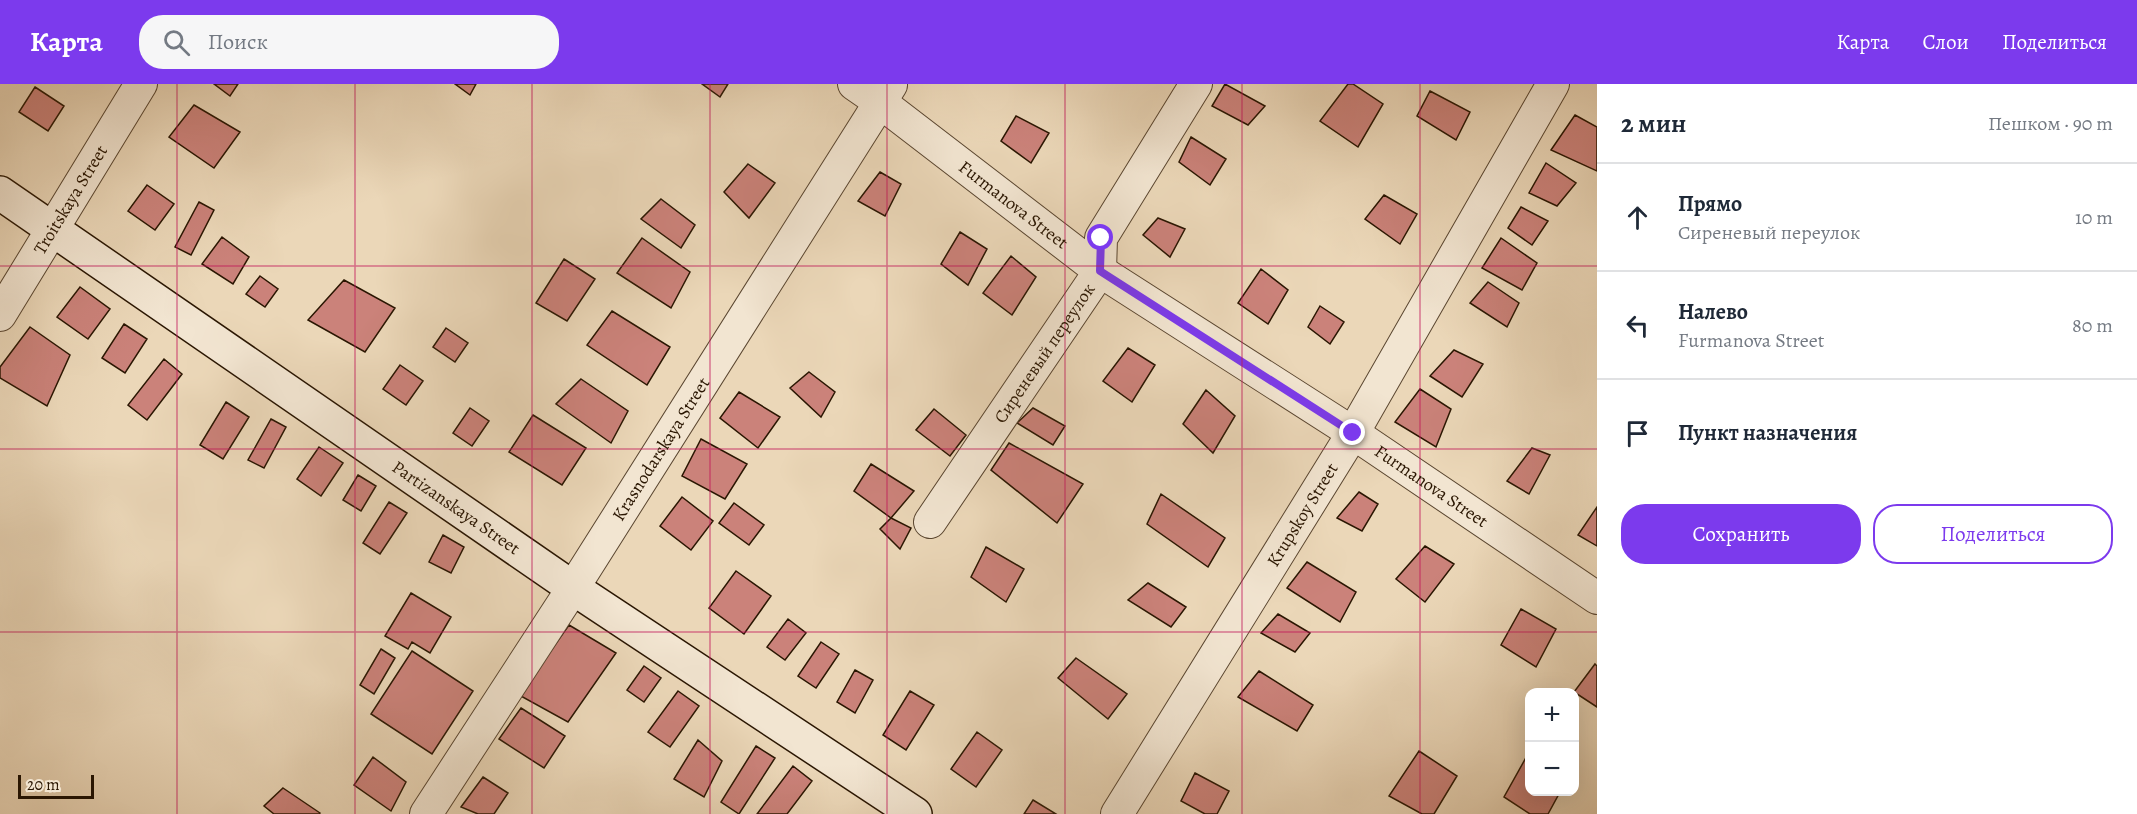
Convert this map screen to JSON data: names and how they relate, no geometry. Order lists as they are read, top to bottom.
{
  "streets": {
    "street": [
      "Troitskaya Street",
      "Furmanova Street",
      "Сиреневый переулок",
      "Krasnodarskaya Street",
      "Partizanskaya Street",
      "Krupskoy Street"
    ]
  },
  "crossings": [
    ["Troitskaya Street", "Partizanskaya Street"],
    ["Furmanova Street", "Сиреневый переулок"],
    ["Furmanova Street", "Krasnodarskaya Street"],
    ["Furmanova Street", "Krupskoy Street"],
    ["Krasnodarskaya Street", "Partizanskaya Street"]
  ],
  "scale_bar": "20 m",
  "page": {
    "header": "Карта",
    "search": "Поиск",
    "nav": ["Карта", "Слои", "Поделиться"],
    "heading": ["2 мин", "Пешком · 90 m"],
    "list": [
      ["Прямо", "Сиреневый переулок", "10 m"],
      ["Налево", "Furmanova Street", "80 m"],
      "Пункт назначения"
    ],
    "buttons": ["Сохранить", "Поделиться"],
    "map_buttons": ["+", "−"],
    "scale": "20 m"
  }
}
